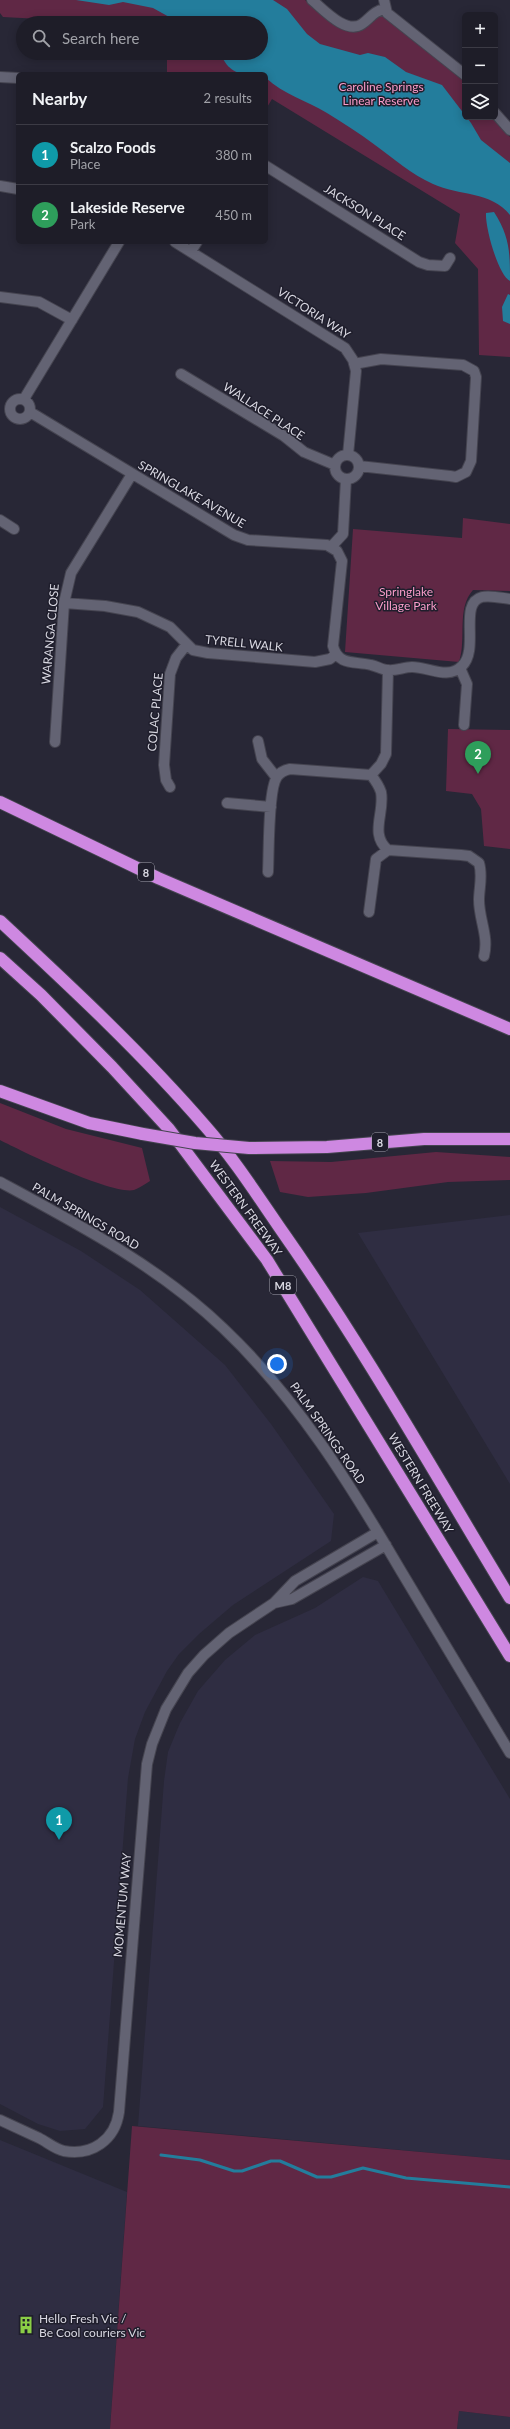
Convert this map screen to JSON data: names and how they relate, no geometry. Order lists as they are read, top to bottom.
{
  "streets": {
    "highway": ["8", "WESTERN FREEWAY", "M8"],
    "street": [
      "JACKSON PLACE",
      "VICTORIA WAY",
      "WALLACE PLACE",
      "SPRINGLAKE AVENUE",
      "WARANGA CLOSE",
      "TYRELL WALK",
      "COLAC PLACE",
      "PALM SPRINGS ROAD",
      "MOMENTUM WAY"
    ]
  },
  "crossings": [
    ["VICTORIA WAY", "WALLACE PLACE"],
    ["SPRINGLAKE AVENUE", "WARANGA CLOSE"],
    ["WARANGA CLOSE", "TYRELL WALK"],
    ["TYRELL WALK", "COLAC PLACE"],
    ["PALM SPRINGS ROAD", "MOMENTUM WAY"]
  ],
  "parks": ["Caroline Springs Linear Reserve", "Springlake Village Park"],
  "places": {
    "building": ["Hello Fresh Vic / Be Cool couriers Vic"]
  },
  "page": {
    "map_buttons": ["+", "−"],
    "search": "Search here",
    "heading": ["Nearby", "2 results"],
    "list": [
      {
        "mark": "1",
        "name": "Scalzo Foods",
        "note": "Place",
        "value": "380 m"
      },
      {
        "mark": "2",
        "name": "Lakeside Reserve",
        "note": "Park",
        "value": "450 m"
      }
    ],
    "pins": ["2", "1"]
  }
}
